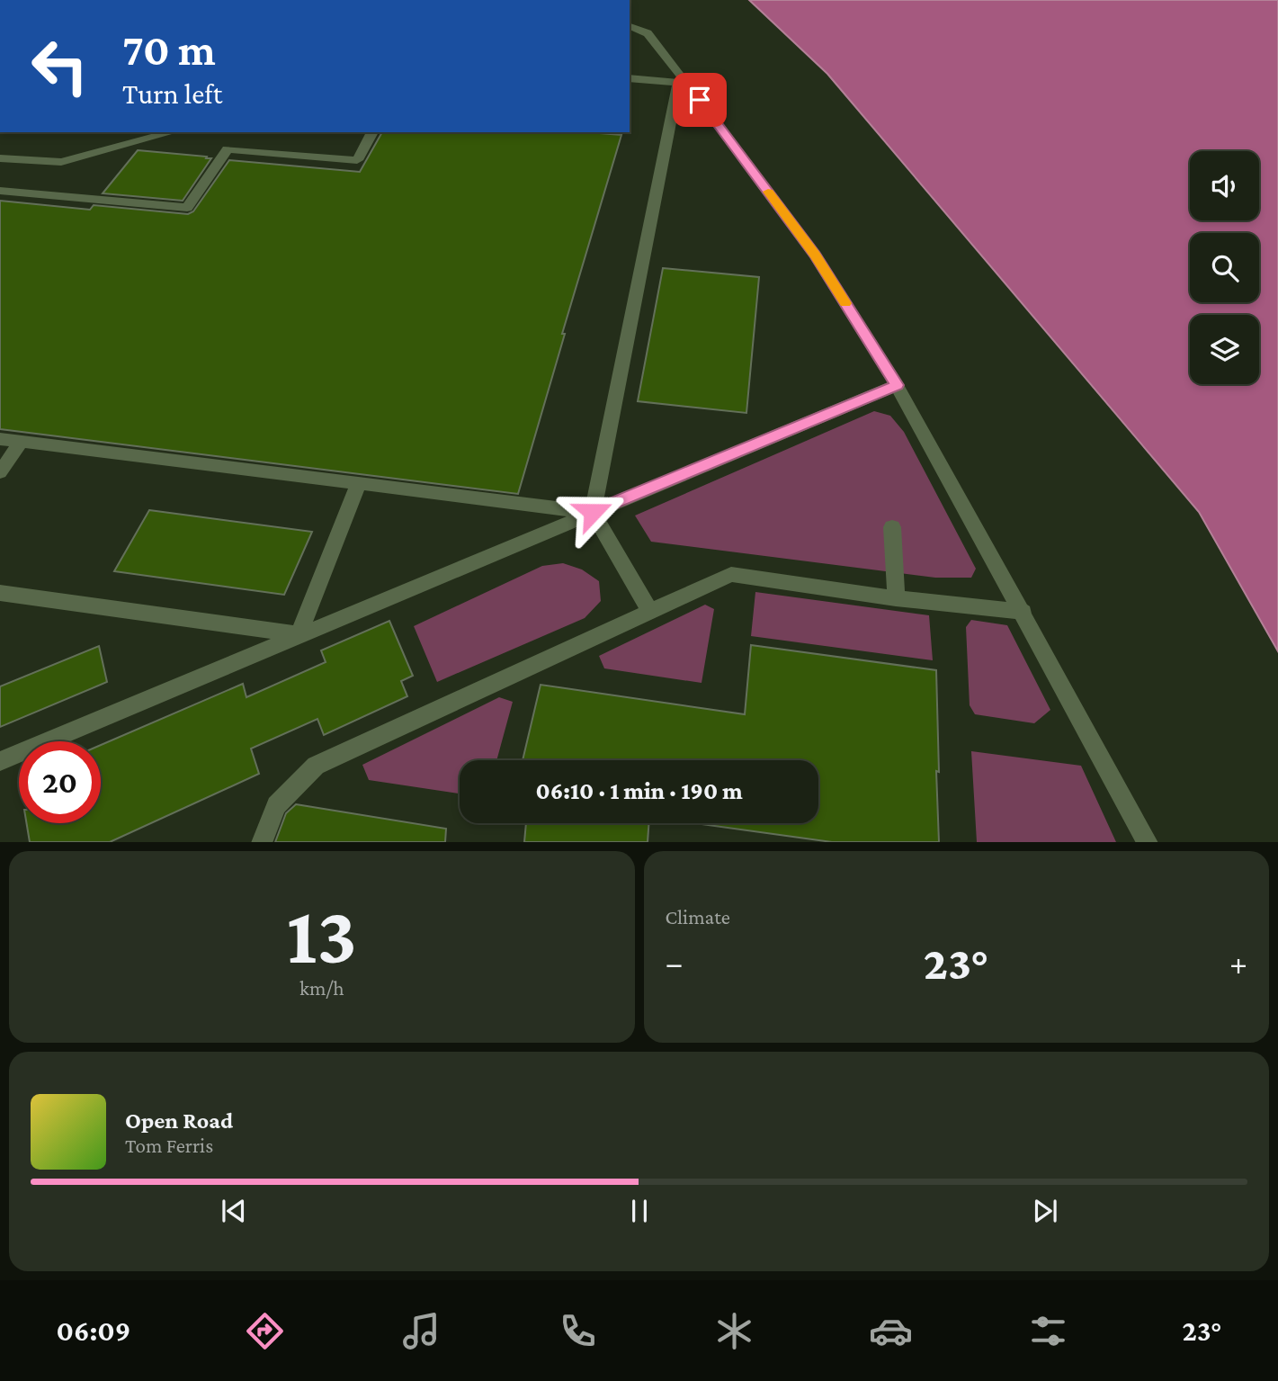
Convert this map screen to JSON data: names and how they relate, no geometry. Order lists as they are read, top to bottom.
{
  "page": {
    "turn": ["70 m", "Turn left"],
    "limit": "20",
    "trip": "06:10 · 1 min · 190 m",
    "tile": [
      ["13", "km/h"],
      "Climate"
    ],
    "heat": ["−", "23°", "+"],
    "song": ["Open Road", "Tom Ferris"],
    "tabs": ["06:09", "23°"]
  }
}
